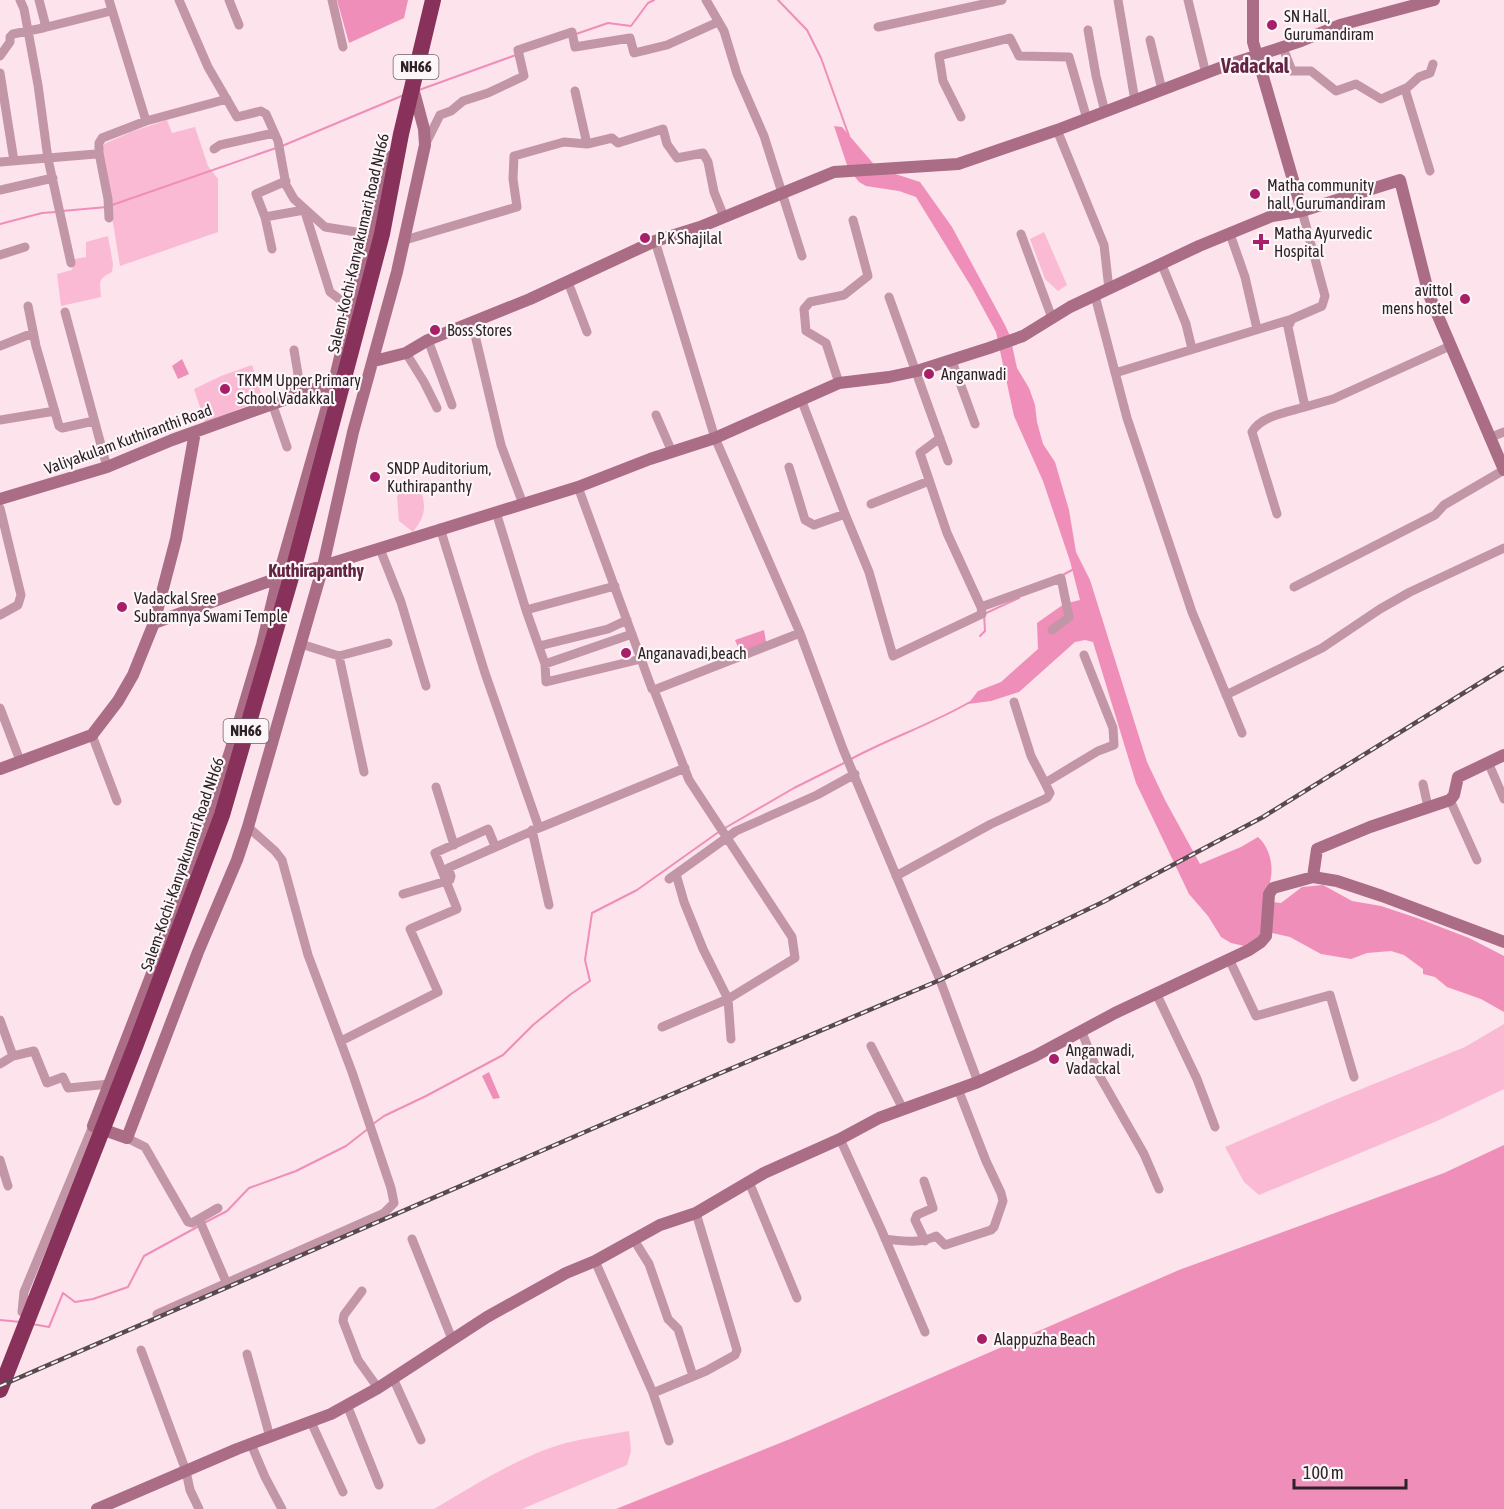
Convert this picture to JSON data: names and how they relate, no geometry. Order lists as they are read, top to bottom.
{
  "streets": {
    "highway": ["NH66", "Salem-Kochi-Kanyakumari Road NH66"],
    "street": ["Valiyakulam Kuthiranthi Road"]
  },
  "crossings": [
    ["NH66", "Salem-Kochi-Kanyakumari Road NH66"]
  ],
  "districts": ["Vadackal", "Kuthirapanthy"],
  "places": {
    "other": [
      "SN Hall, Gurumandiram",
      "Matha community hall, Gurumandiram",
      "P K Shajilal",
      "avittol mens hostel",
      "Boss Stores",
      "Anganwadi",
      "TKMM Upper Primary School Vadakkal",
      "SNDP Auditorium, Kuthirapanthy",
      "Vadackal Sree Subramnya Swami Temple",
      "Anganavadi,beach",
      "Anganwadi, Vadackal",
      "Alappuzha Beach"
    ],
    "health": ["Matha Ayurvedic Hospital"]
  },
  "scale_bar": "100 m"
}
